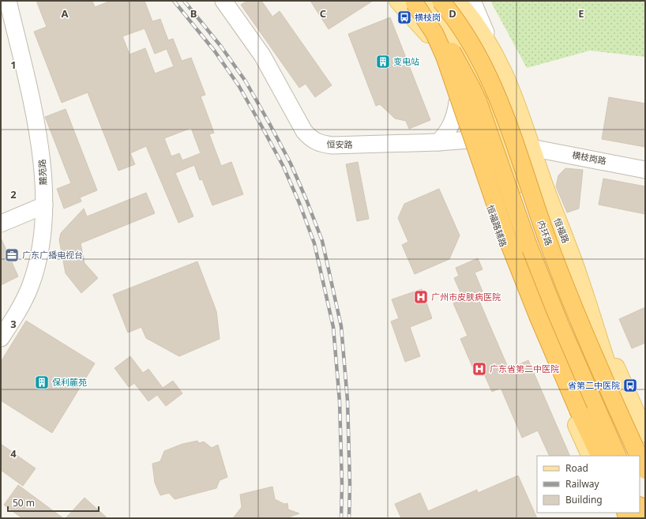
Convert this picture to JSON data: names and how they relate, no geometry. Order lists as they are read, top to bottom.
{
  "streets": {
    "highway": ["内环路"],
    "main road": ["恒福路辅路", "恒福路"],
    "street": ["恒安路", "横枝岗路", "麓苑路"]
  },
  "crossings": [
    ["恒安路", "横枝岗路"],
    ["恒安路", "恒福路辅路"],
    ["恒安路", "恒福路"],
    ["横枝岗路", "恒福路"],
    ["恒福路", "内环路"]
  ],
  "places": {
    "bus stop": ["横枝岗", "省第二中医院"],
    "building": ["变电站", "保利麓苑"],
    "office": ["广东广播电视台"],
    "hospital": ["广州市皮肤病医院", "广东省第二中医院"]
  },
  "legend": ["Road", "Railway", "Building"],
  "scale_bar": "50 m",
  "grid": {
    "columns": [
      "A",
      "B",
      "C",
      "D",
      "E"
    ],
    "rows": [
      "1",
      "2",
      "3",
      "4"
    ]
  }
}
